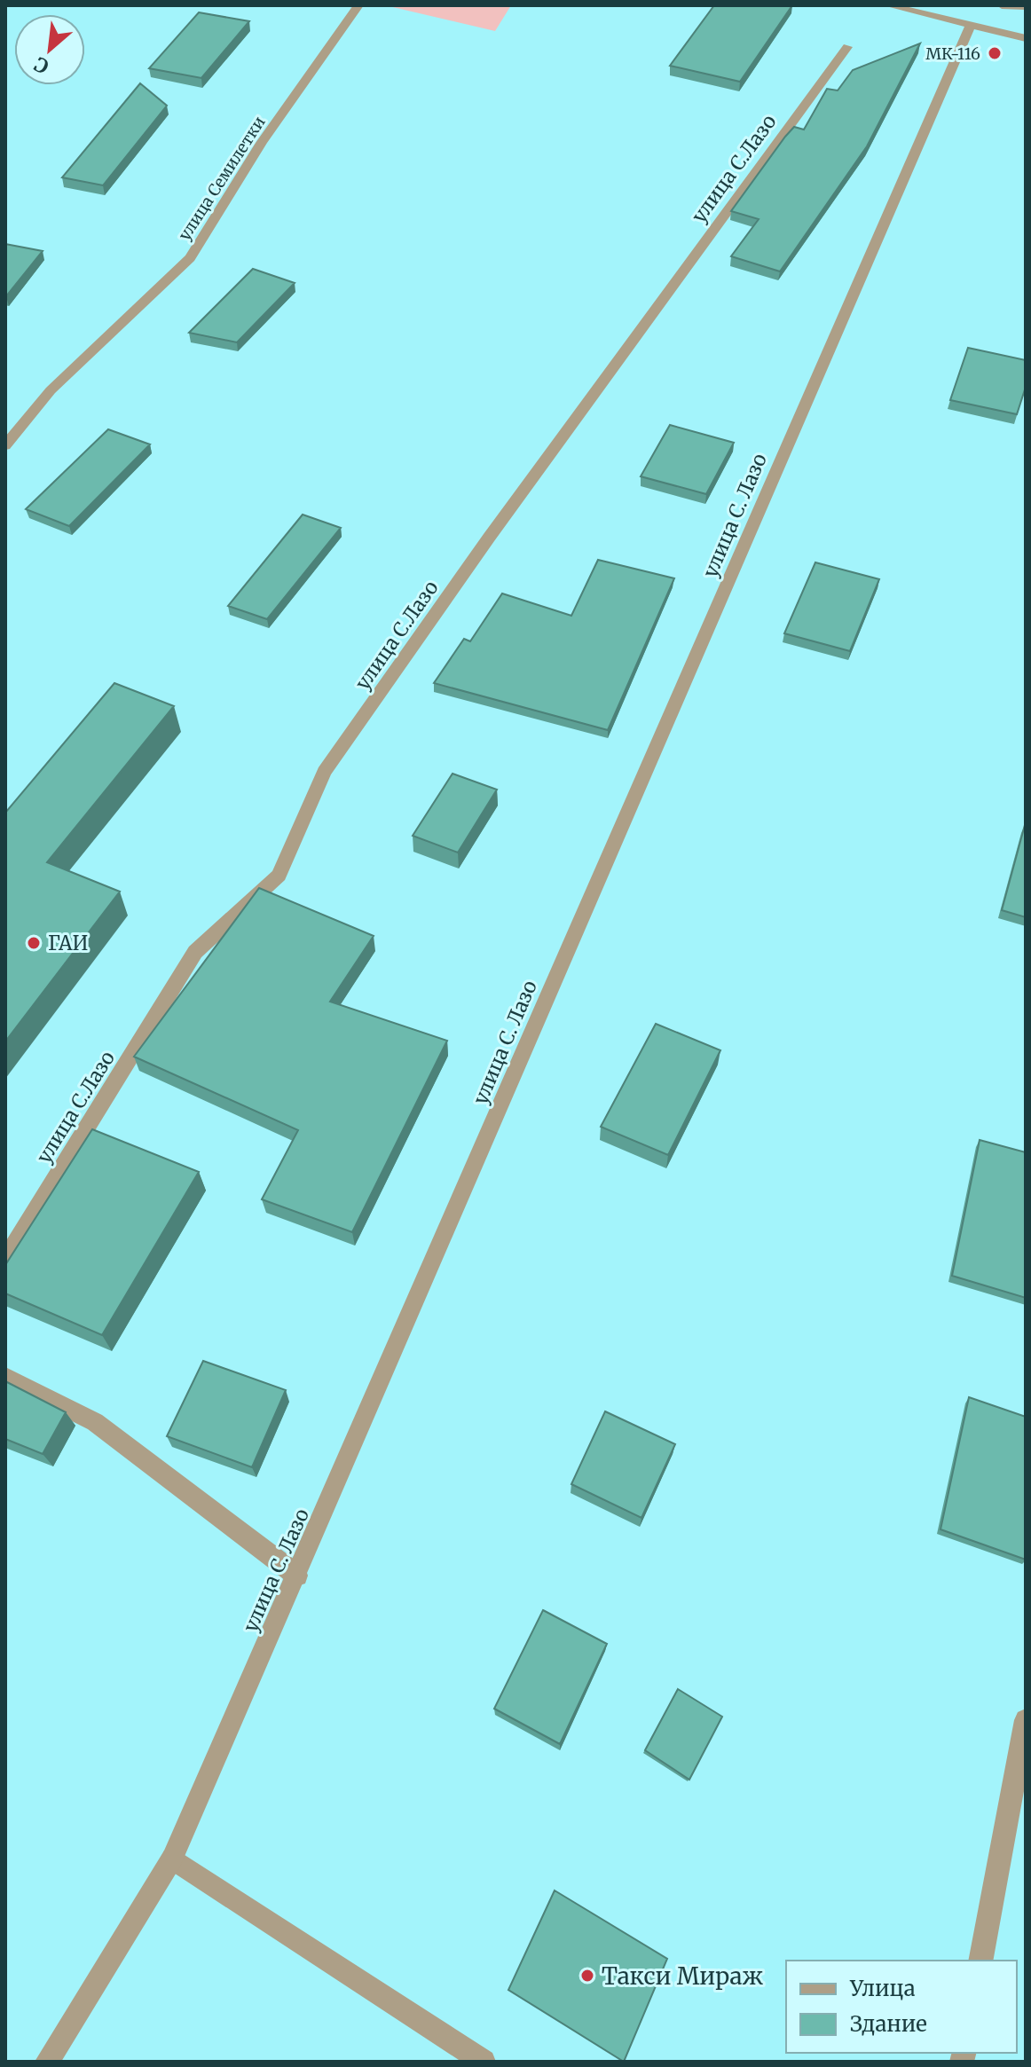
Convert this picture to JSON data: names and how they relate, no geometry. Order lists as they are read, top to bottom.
{
  "streets": {
    "street": ["улица С.Лазо", "улица Семилетки", "улица С. Лазо"]
  },
  "places": ["МК-116", "ГАИ", "Такси Мираж"],
  "legend": ["Улица", "Здание"],
  "north": "bottom left"
}
